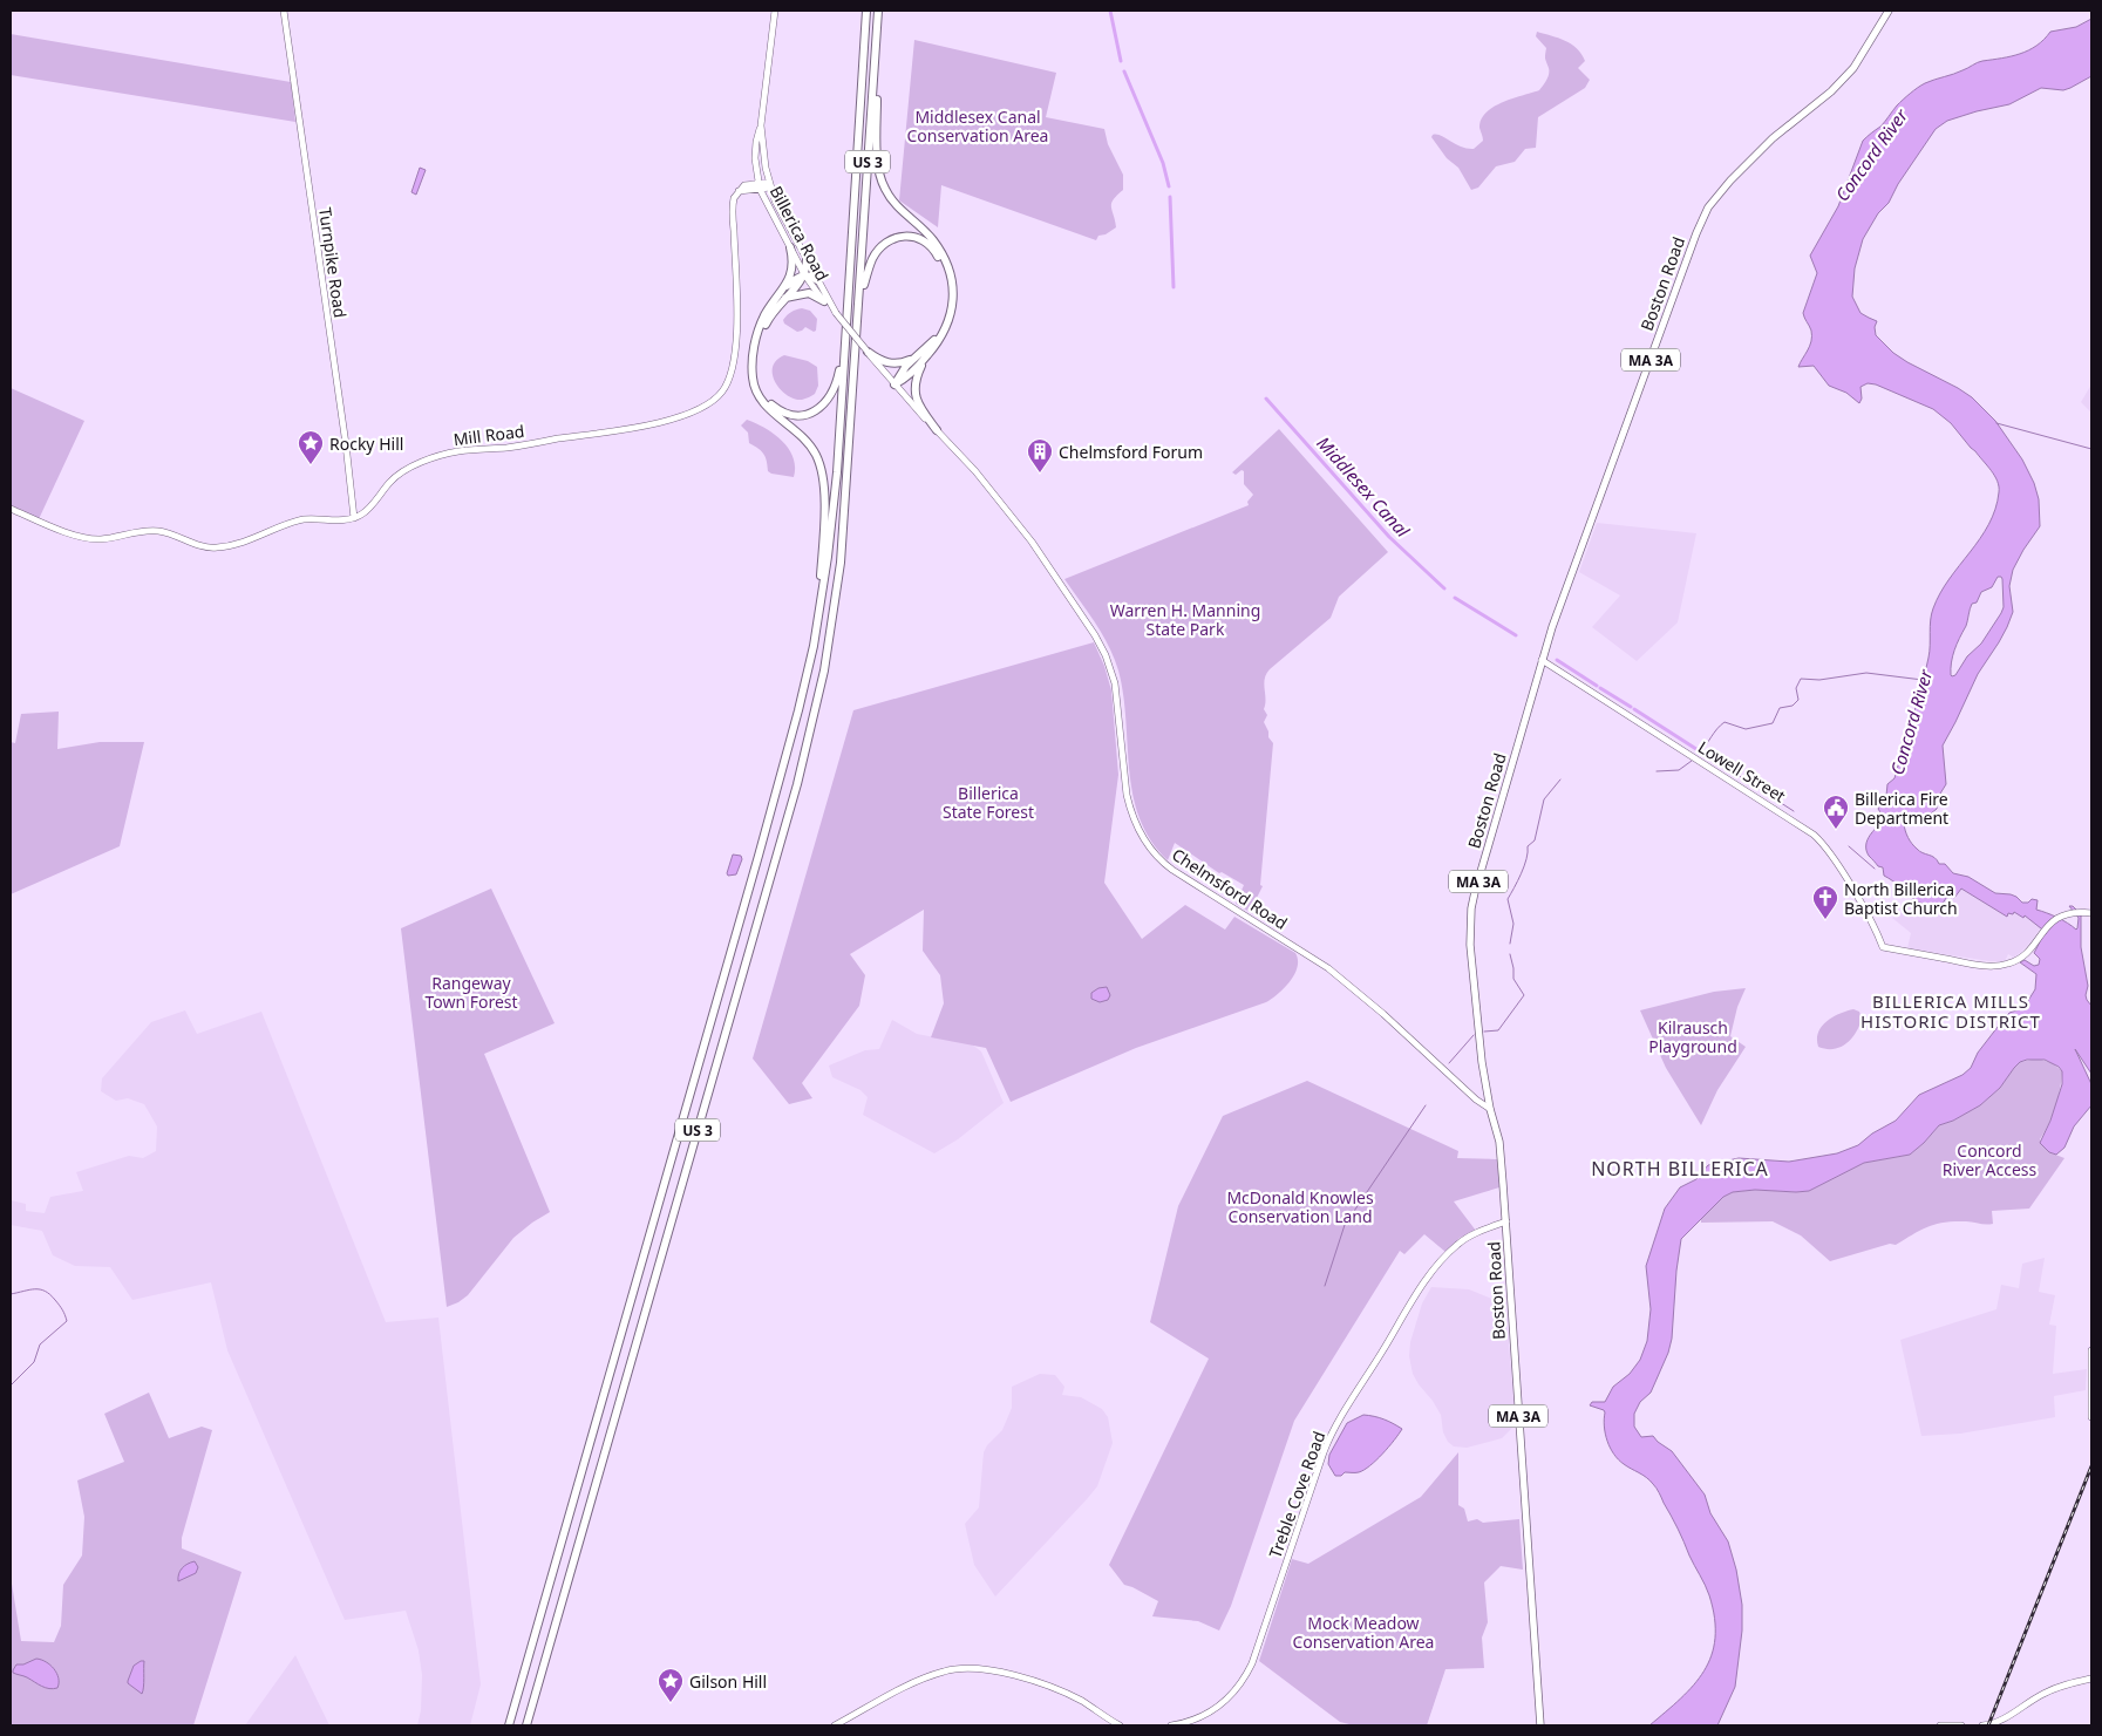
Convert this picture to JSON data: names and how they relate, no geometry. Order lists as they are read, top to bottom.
{
  "streets": {
    "highway": ["US 3"],
    "main road": [
      "Billerica Road",
      "Turnpike Road",
      "Boston Road",
      "MA 3A",
      "Mill Road",
      "Lowell Street",
      "Chelmsford Road",
      "Treble Cove Road"
    ]
  },
  "crossings": [
    ["Billerica Road", "Mill Road"],
    ["Billerica Road", "Chelmsford Road"],
    ["Turnpike Road", "Mill Road"],
    ["Boston Road", "Lowell Street"],
    ["Boston Road", "Chelmsford Road"],
    ["Boston Road", "Treble Cove Road"]
  ],
  "districts": ["BILLERICA MILLS HISTORIC DISTRICT", "NORTH BILLERICA"],
  "water": ["Concord River", "Middlesex Canal"],
  "parks": [
    "Middlesex Canal Conservation Area",
    "Warren H. Manning State Park",
    "Billerica State Forest",
    "Rangeway Town Forest",
    "Kilrausch Playground",
    "Concord River Access",
    "McDonald Knowles Conservation Land",
    "Mock Meadow Conservation Area"
  ],
  "places": {
    "place": ["Rocky Hill", "Gilson Hill"],
    "building": ["Chelmsford Forum"],
    "public building": ["Billerica Fire Department"],
    "church": ["North Billerica Baptist Church"]
  }
}
